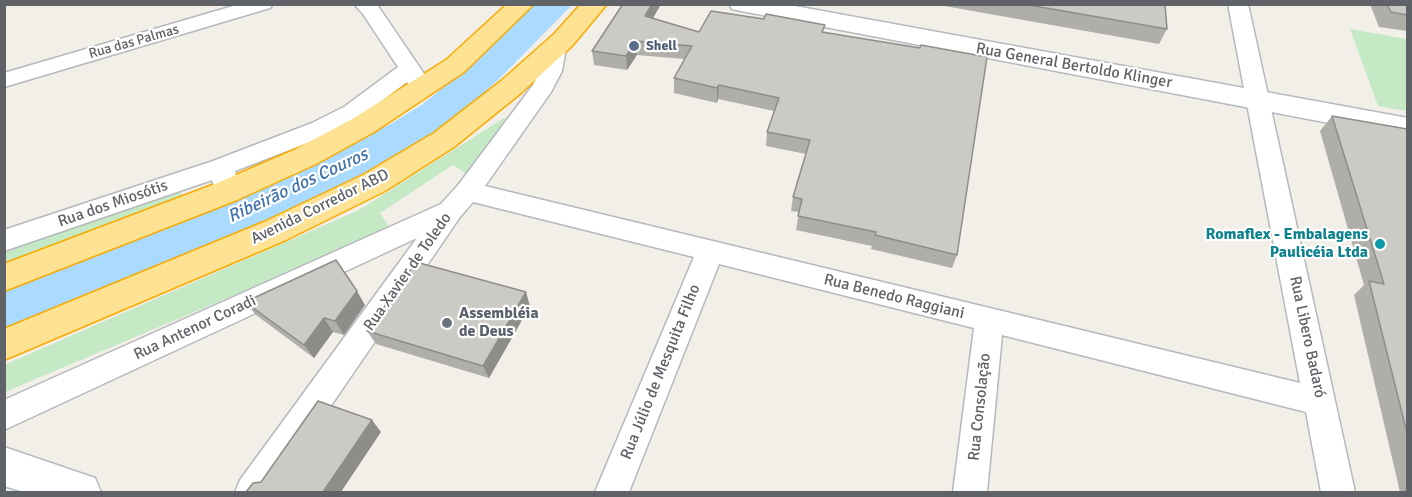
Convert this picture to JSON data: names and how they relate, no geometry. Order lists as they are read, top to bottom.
{
  "streets": {
    "highway": ["Avenida Corredor ABD"],
    "street": [
      "Rua das Palmas",
      "Rua General Bertoldo Klinger",
      "Rua dos Miosótis",
      "Rua Xavier de Toledo",
      "Rua Benedo Raggiani",
      "Rua Antenor Coradi",
      "Rua Libero Badaró",
      "Rua Júlio de Mesquita Filho",
      "Rua Consolação"
    ]
  },
  "crossings": [
    ["Rua General Bertoldo Klinger", "Rua Libero Badaró"],
    ["Avenida Corredor ABD", "Rua Xavier de Toledo"],
    ["Rua Xavier de Toledo", "Rua Benedo Raggiani"],
    ["Rua Xavier de Toledo", "Rua Antenor Coradi"],
    ["Rua Benedo Raggiani", "Rua Antenor Coradi"],
    ["Rua Benedo Raggiani", "Rua Libero Badaró"],
    ["Rua Benedo Raggiani", "Rua Júlio de Mesquita Filho"],
    ["Rua Benedo Raggiani", "Rua Consolação"]
  ],
  "water": ["Ribeirão dos Couros"],
  "places": ["Shell", "Romaflex - Embalagens Paulicéia Ltda", "Assembléia de Deus"]
}
